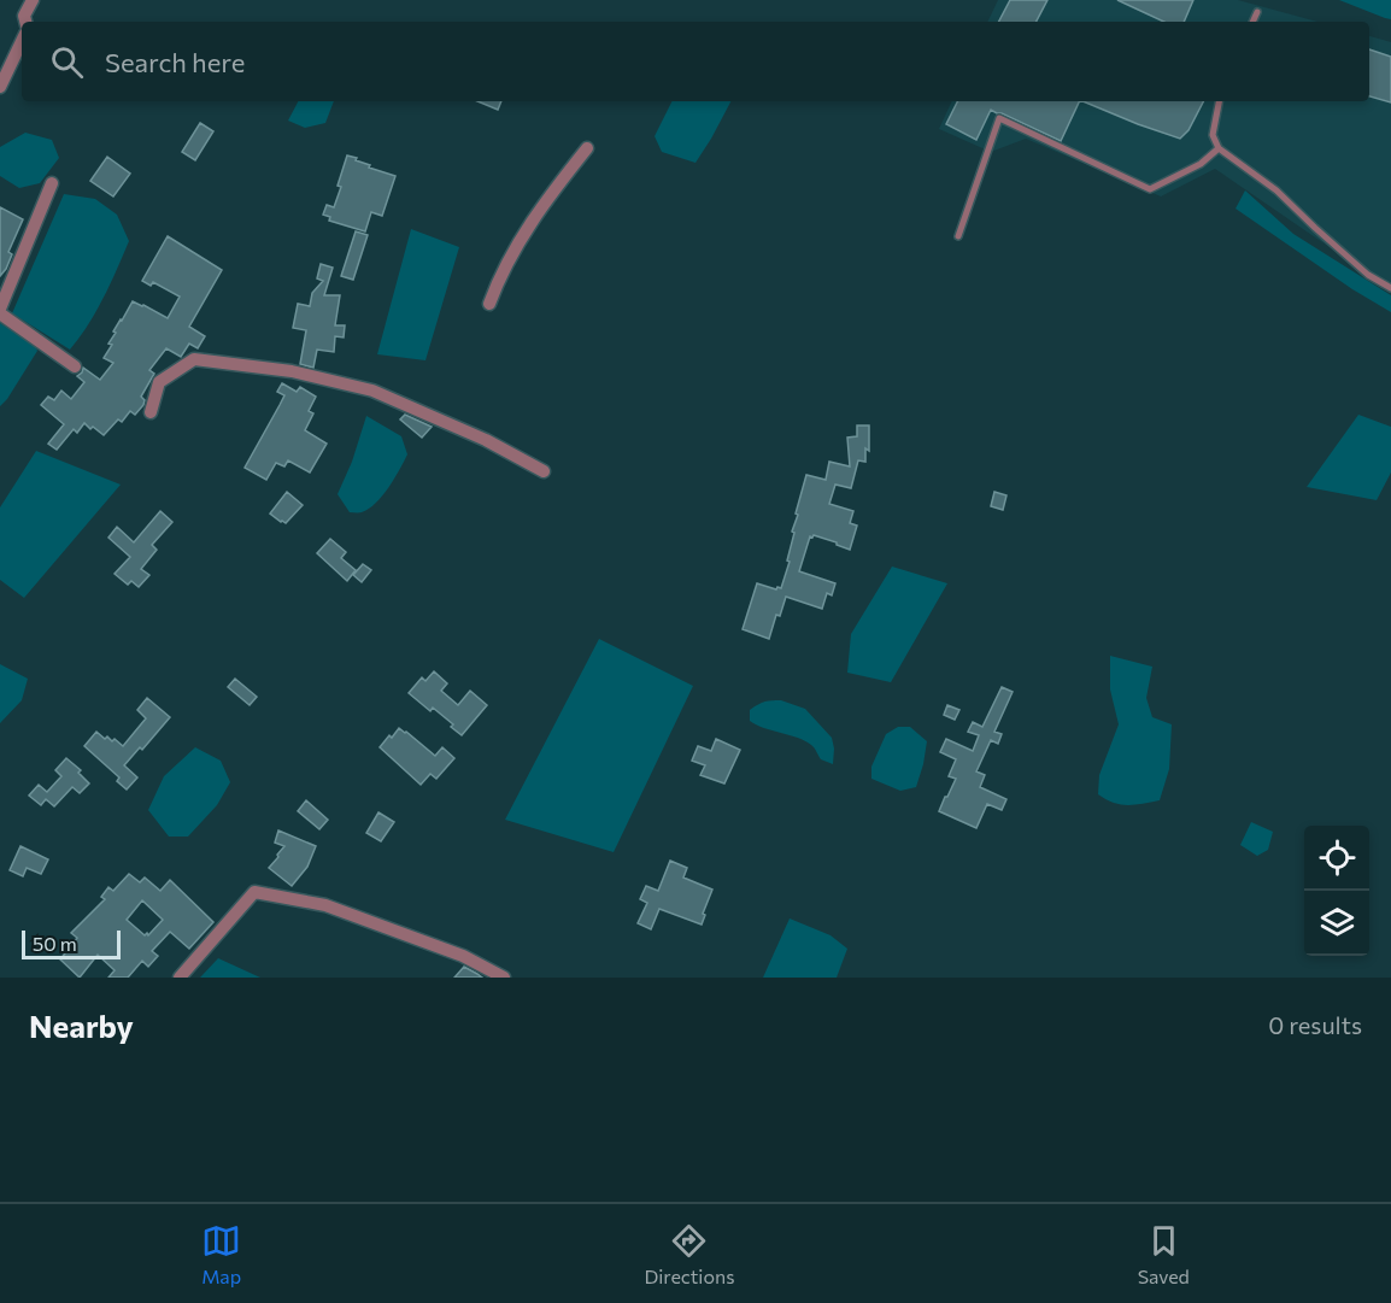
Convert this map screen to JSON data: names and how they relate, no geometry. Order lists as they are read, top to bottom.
{
  "scale_bar": "50 m",
  "page": {
    "search": "Search here",
    "scale": "50 m",
    "heading": ["Nearby", "0 results"],
    "nav": ["Map", "Directions", "Saved"]
  }
}
